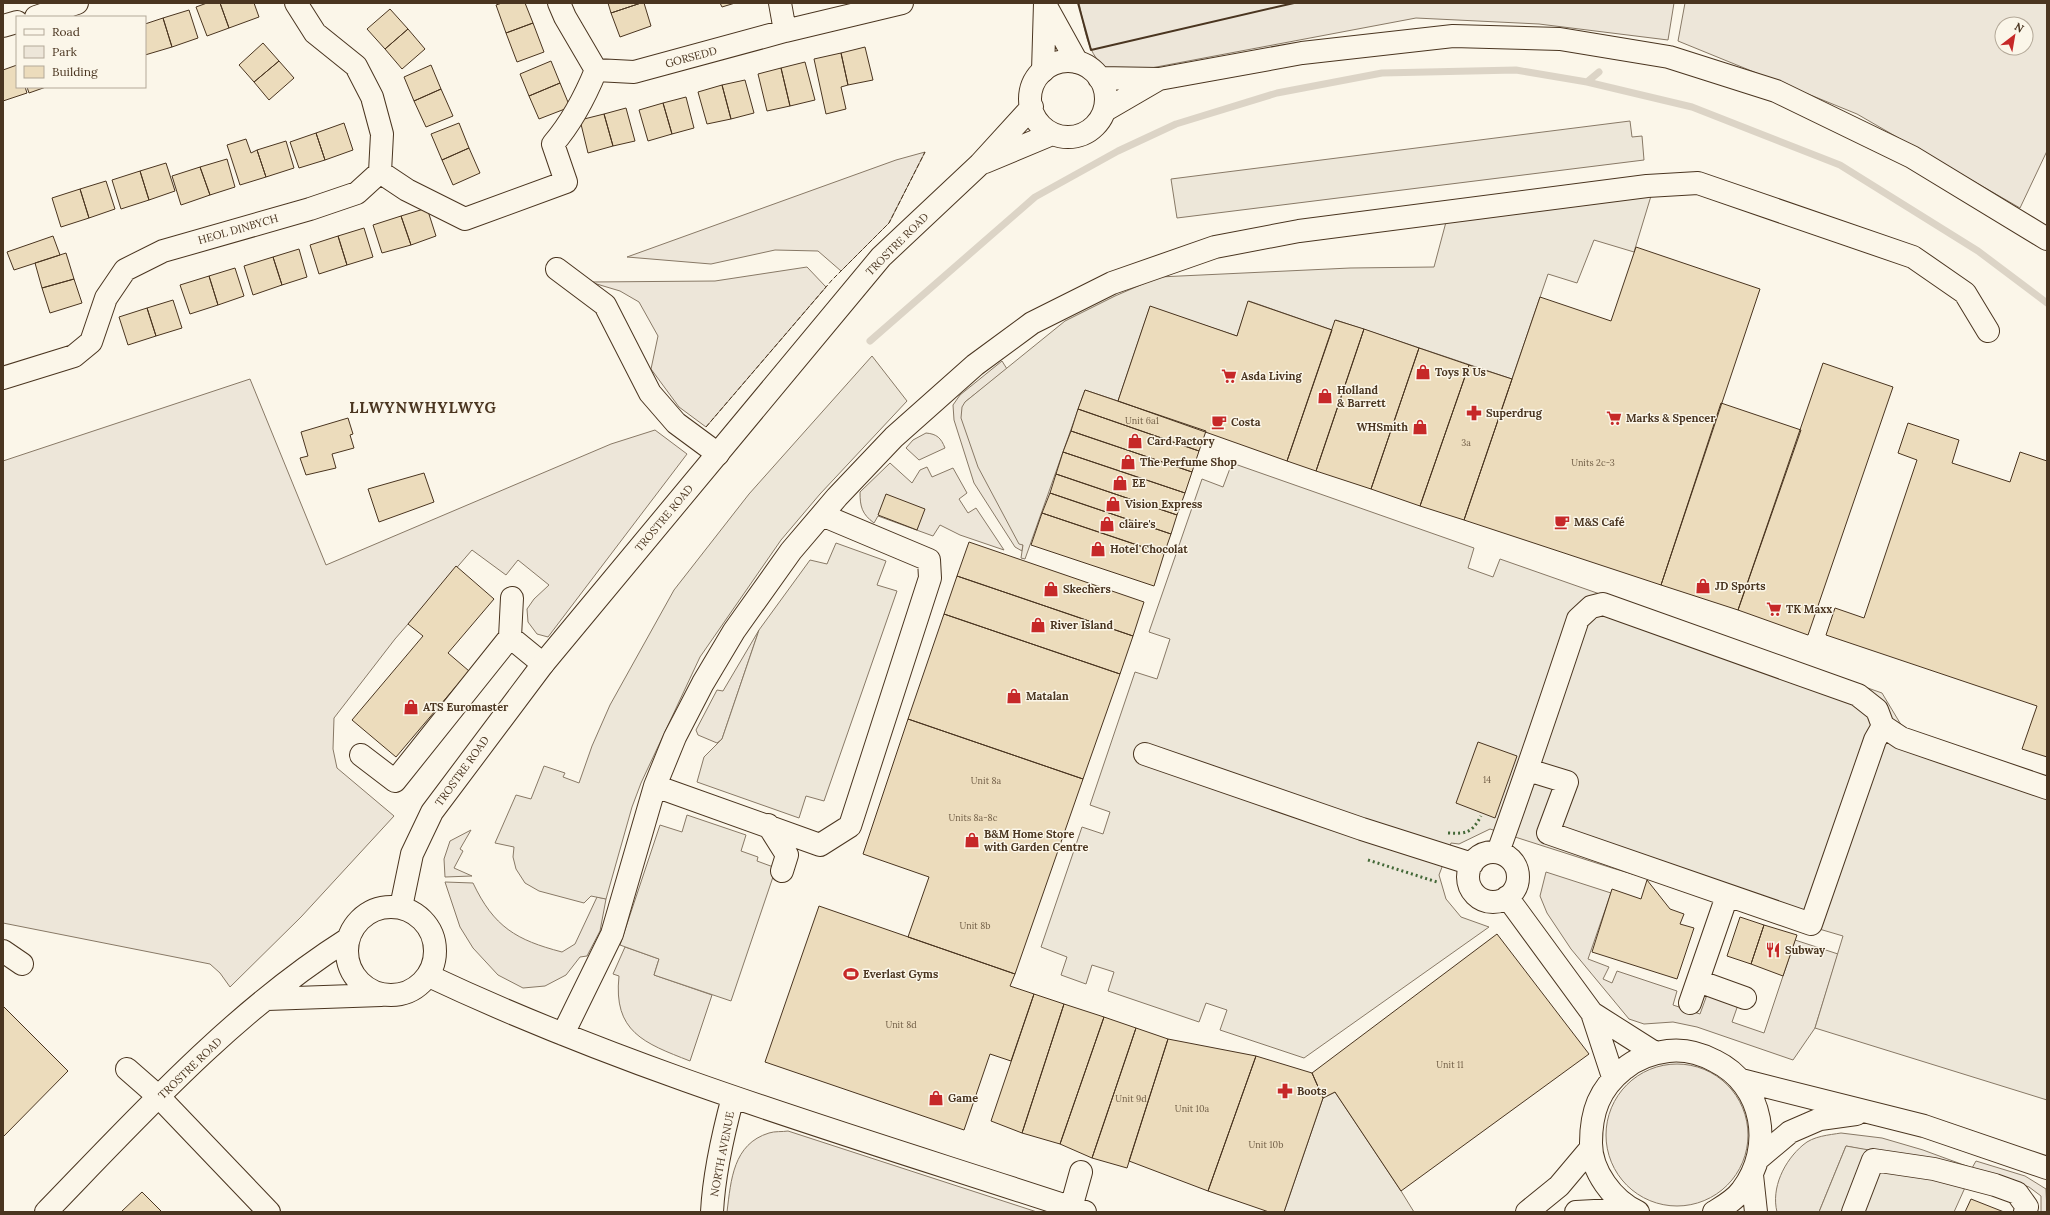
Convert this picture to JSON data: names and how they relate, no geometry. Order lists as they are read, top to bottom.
{
  "streets": {
    "street": [
      "GORSEDD",
      "HEOL DINBYCH",
      "TROSTRE ROAD",
      "NORTH AVENUE"
    ]
  },
  "districts": ["LLWYNWHYLWYG"],
  "places": {
    "shop": [
      "Toys R Us",
      "Holland & Barrett",
      "WHSmith",
      "Card Factory",
      "The Perfume Shop",
      "EE",
      "Vision Express",
      "claire's",
      "Hotel Chocolat",
      "JD Sports",
      "Skechers",
      "River Island",
      "Matalan",
      "ATS Euromaster",
      "B&M Home Store with Garden Centre",
      "Game"
    ],
    "supermarket": ["Asda Living", "Marks & Spencer", "TK Maxx"],
    "pharmacy": ["Superdrug", "Boots"],
    "cafe": ["Costa", "M&S Café"],
    "restaurant": ["Subway"],
    "sports": ["Everlast Gyms"]
  },
  "house_numbers": [
    "Unit 6a1",
    "3a",
    "Units 2c-3",
    "14",
    "Unit 8a",
    "Units 8a-8c",
    "Unit 8b",
    "Unit 8d",
    "Unit 11",
    "Unit 9d",
    "Unit 10a",
    "Unit 10b"
  ],
  "legend": ["Road", "Park", "Building"],
  "north": "top right"
}
